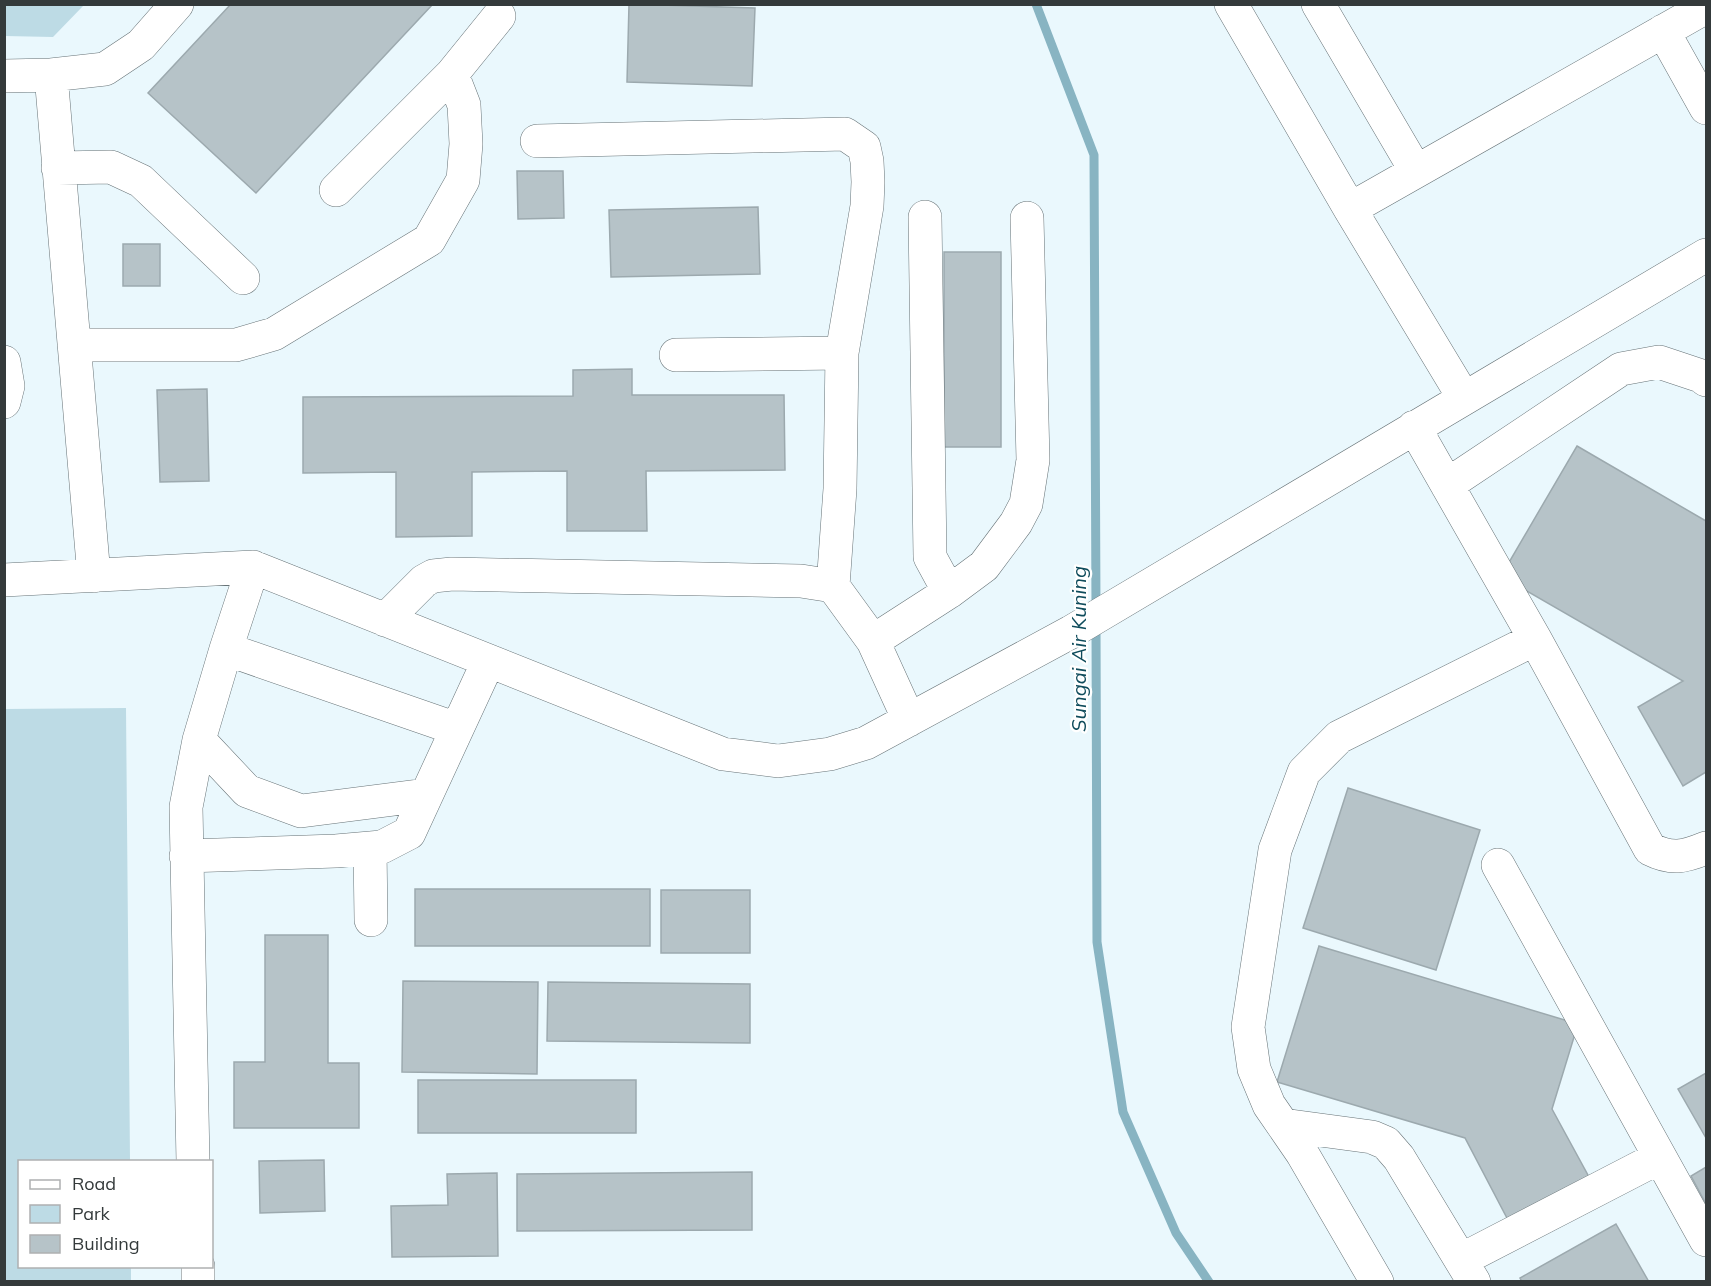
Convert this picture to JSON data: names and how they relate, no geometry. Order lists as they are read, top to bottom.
{
  "water": ["Sungai Air Kuning"],
  "legend": ["Road", "Park", "Building"]
}
